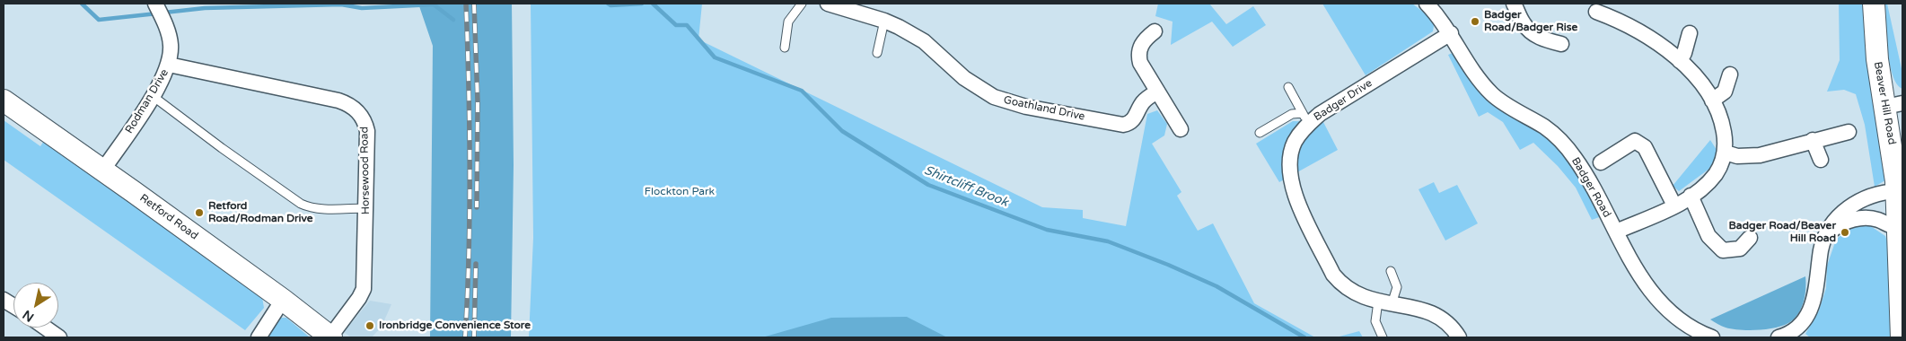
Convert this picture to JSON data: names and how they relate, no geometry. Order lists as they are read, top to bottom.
{
  "streets": {
    "main road": ["Beaver Hill Road", "Retford Road"],
    "street": [
      "Badger Drive",
      "Rodman Drive",
      "Goathland Drive",
      "Horsewood Road",
      "Badger Road"
    ]
  },
  "crossings": [
    ["Badger Drive", "Badger Road"],
    ["Rodman Drive", "Horsewood Road"],
    ["Rodman Drive", "Retford Road"],
    ["Horsewood Road", "Retford Road"]
  ],
  "water": ["Shirtcliff Brook"],
  "parks": ["Flockton Park"],
  "places": [
    "Badger Road/Badger Rise",
    "Retford Road/Rodman Drive",
    "Badger Road/Beaver Hill Road",
    "Ironbridge Convenience Store"
  ],
  "north": "bottom left"
}
